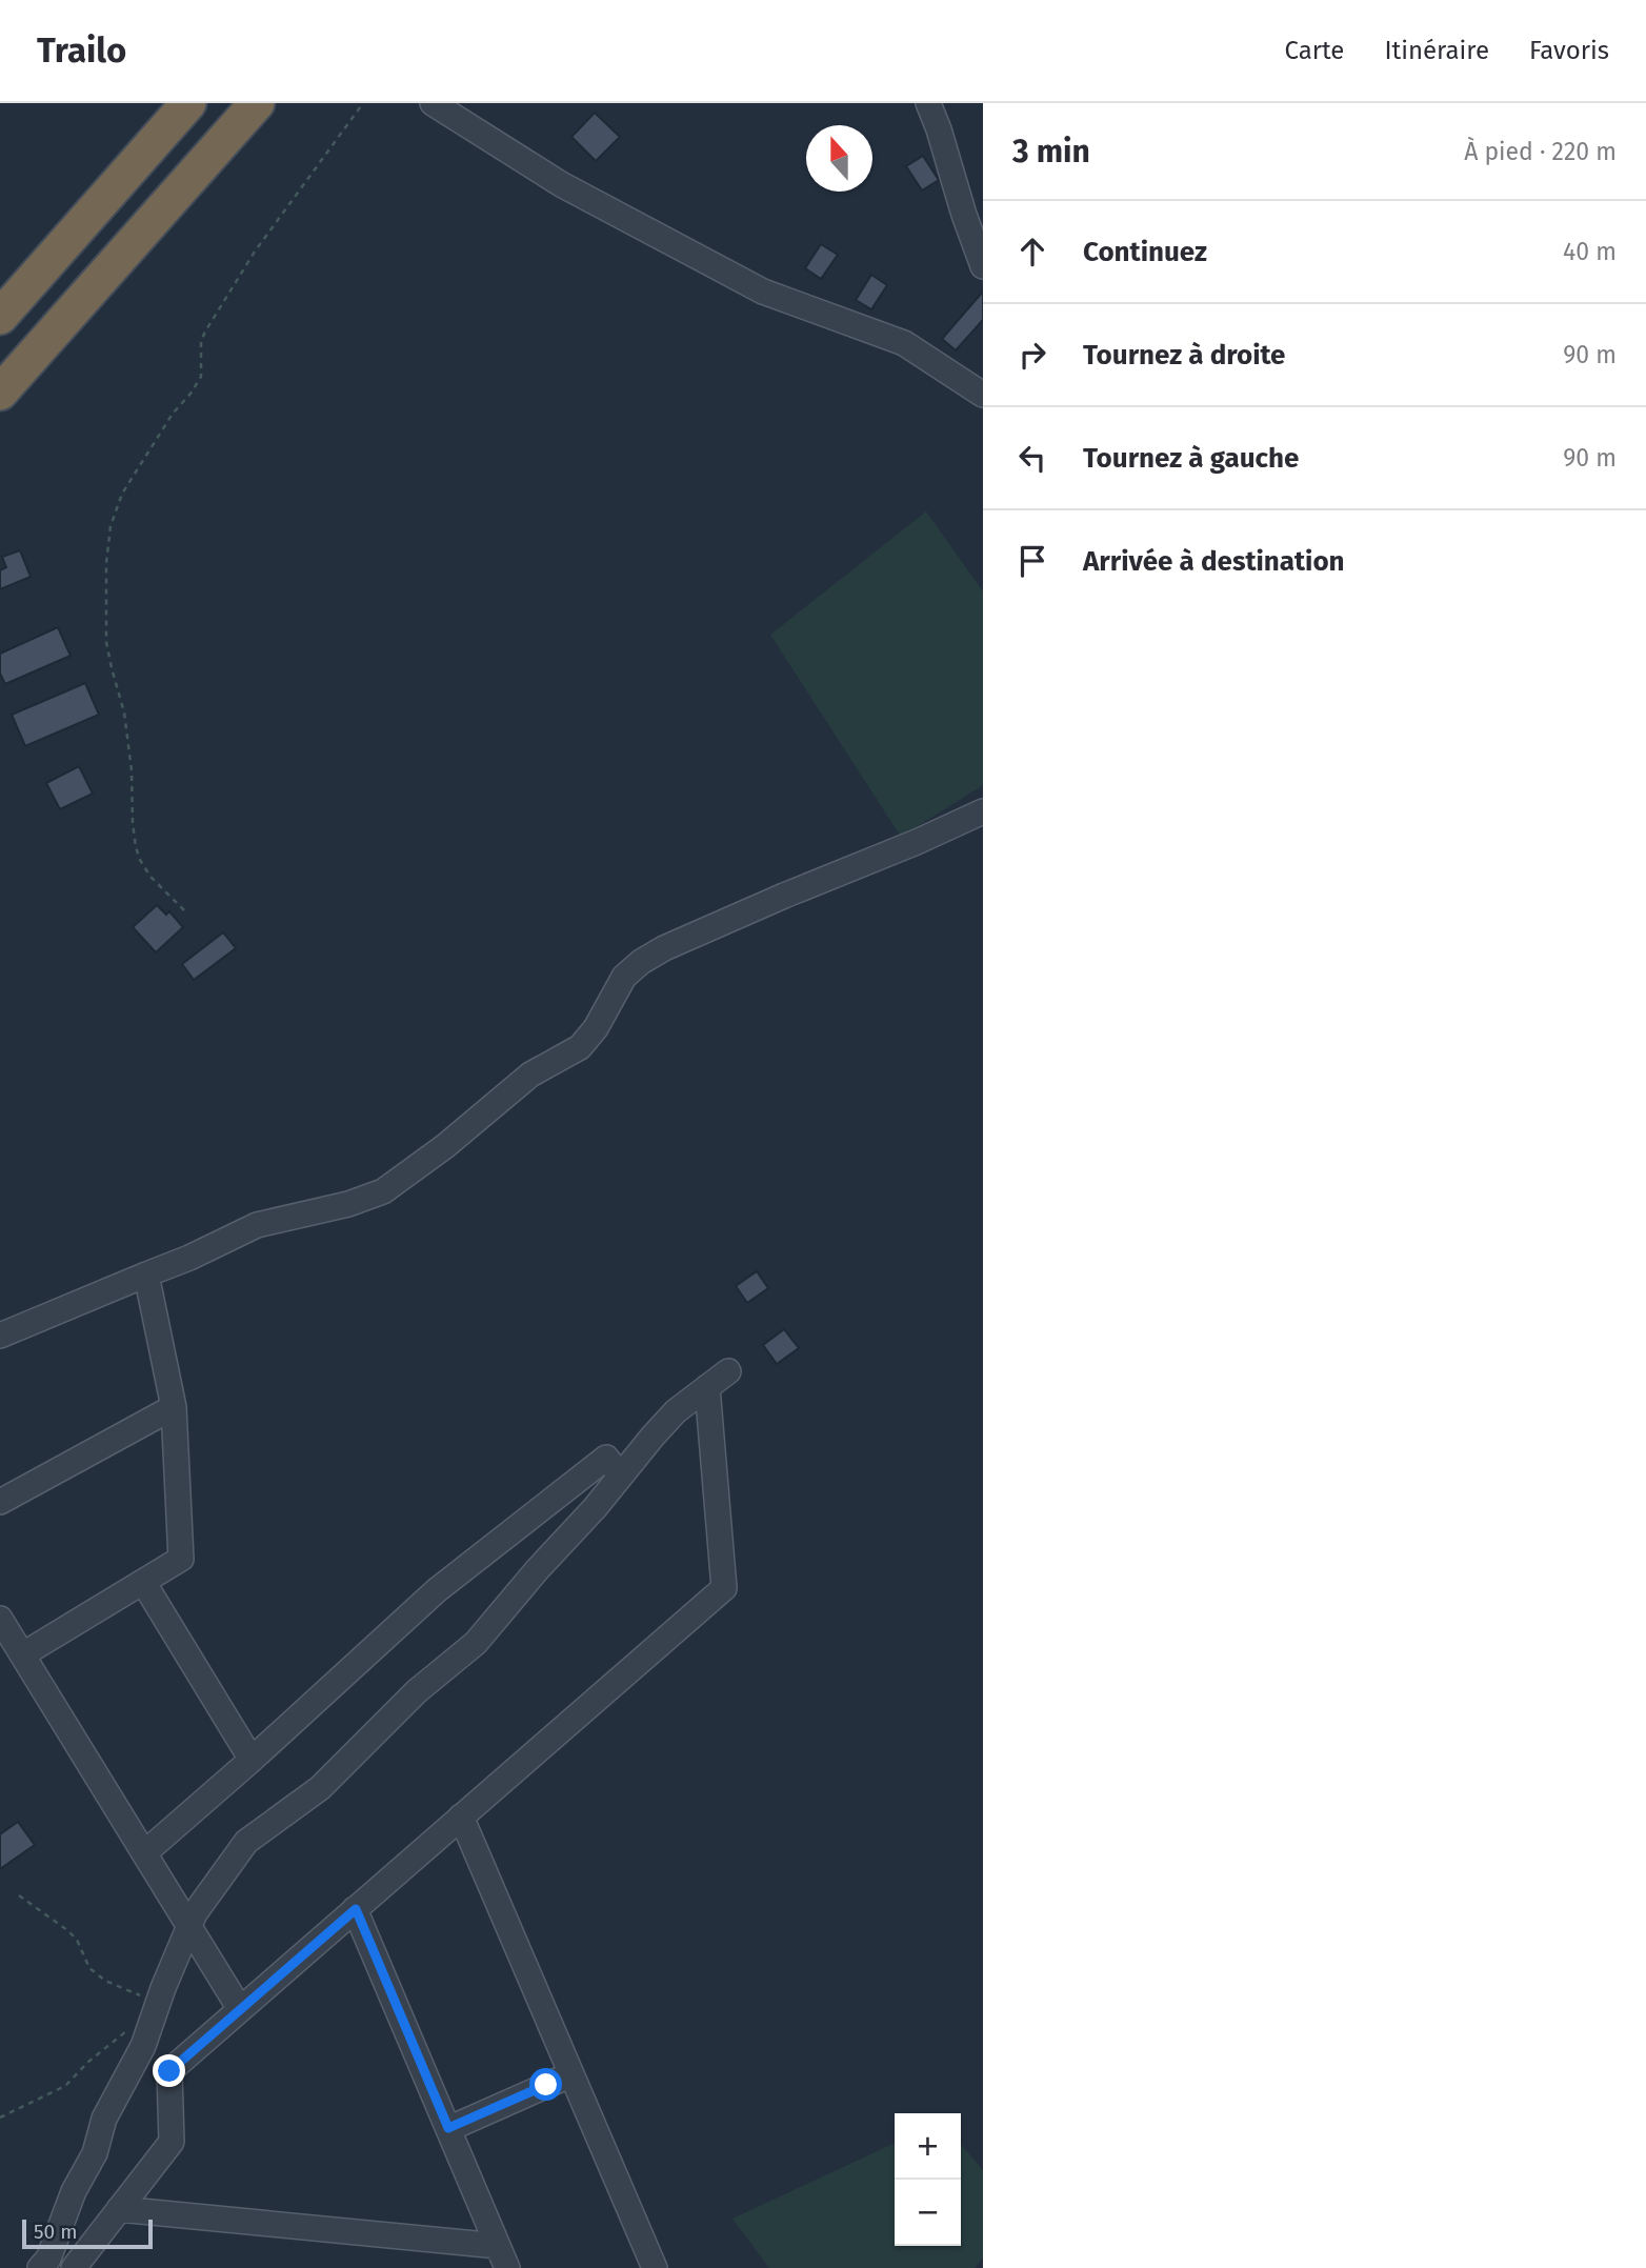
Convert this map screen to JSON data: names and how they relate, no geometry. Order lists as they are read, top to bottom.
{
  "scale_bar": "50 m",
  "north": "top",
  "page": {
    "header": "Trailo",
    "nav": ["Carte", "Itinéraire", "Favoris"],
    "heading": ["3 min", "À pied · 220 m"],
    "list": [
      ["Continuez", "40 m"],
      ["Tournez à droite", "90 m"],
      ["Tournez à gauche", "90 m"],
      "Arrivée à destination"
    ],
    "map_buttons": ["+", "−"],
    "scale": "50 m"
  }
}
